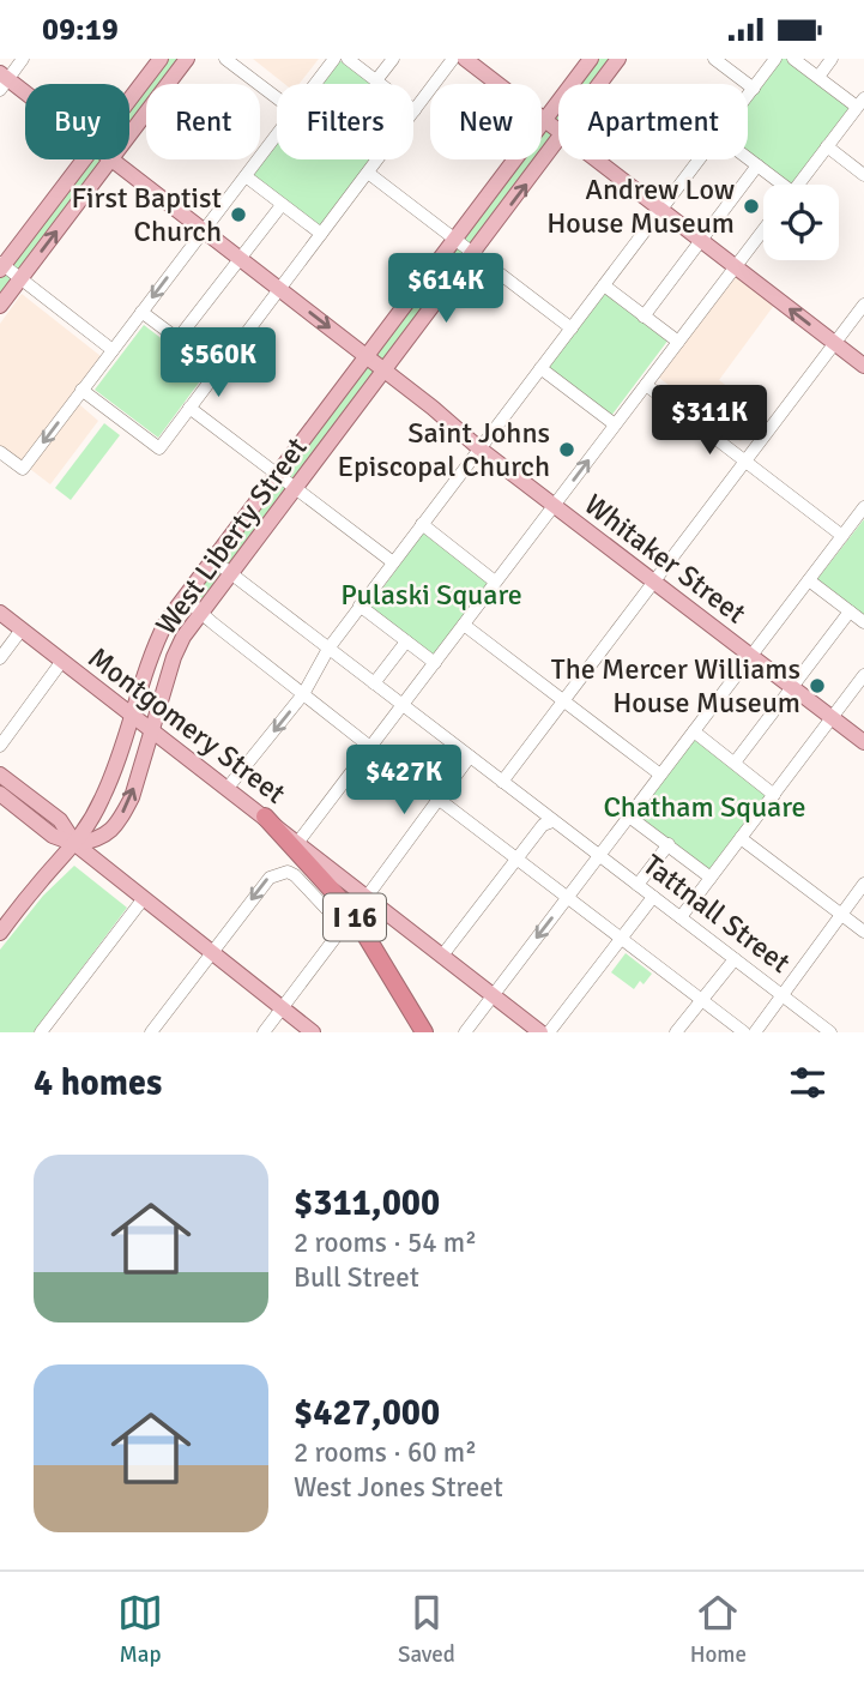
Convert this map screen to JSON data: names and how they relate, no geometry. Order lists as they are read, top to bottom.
{
  "streets": {
    "highway": ["I 16"],
    "main road": ["West Liberty Street", "Whitaker Street", "Montgomery Street"],
    "street": ["Tattnall Street"]
  },
  "crossings": [
    ["West Liberty Street", "Whitaker Street"],
    ["West Liberty Street", "Montgomery Street"],
    ["West Liberty Street", "Tattnall Street"],
    ["Montgomery Street", "I 16"]
  ],
  "parks": ["Pulaski Square", "Chatham Square"],
  "places": [
    "Andrew Low House Museum",
    "First Baptist Church",
    "Saint Johns Episcopal Church",
    "The Mercer Williams House Museum"
  ],
  "page": {
    "status": "09:19",
    "chip": [
      "Buy",
      "Rent",
      "Filters",
      "New",
      "Apartment"
    ],
    "price": [
      "$614K",
      "$560K",
      "$311K",
      "$427K"
    ],
    "heading": "4 homes",
    "list": [
      {
        "name": "$311,000",
        "note": "2 rooms · 54 m² · Bull Street"
      },
      {
        "name": "$427,000",
        "note": "2 rooms · 60 m² · West Jones Street"
      }
    ],
    "tabs": ["Map", "Saved", "Home"]
  }
}
